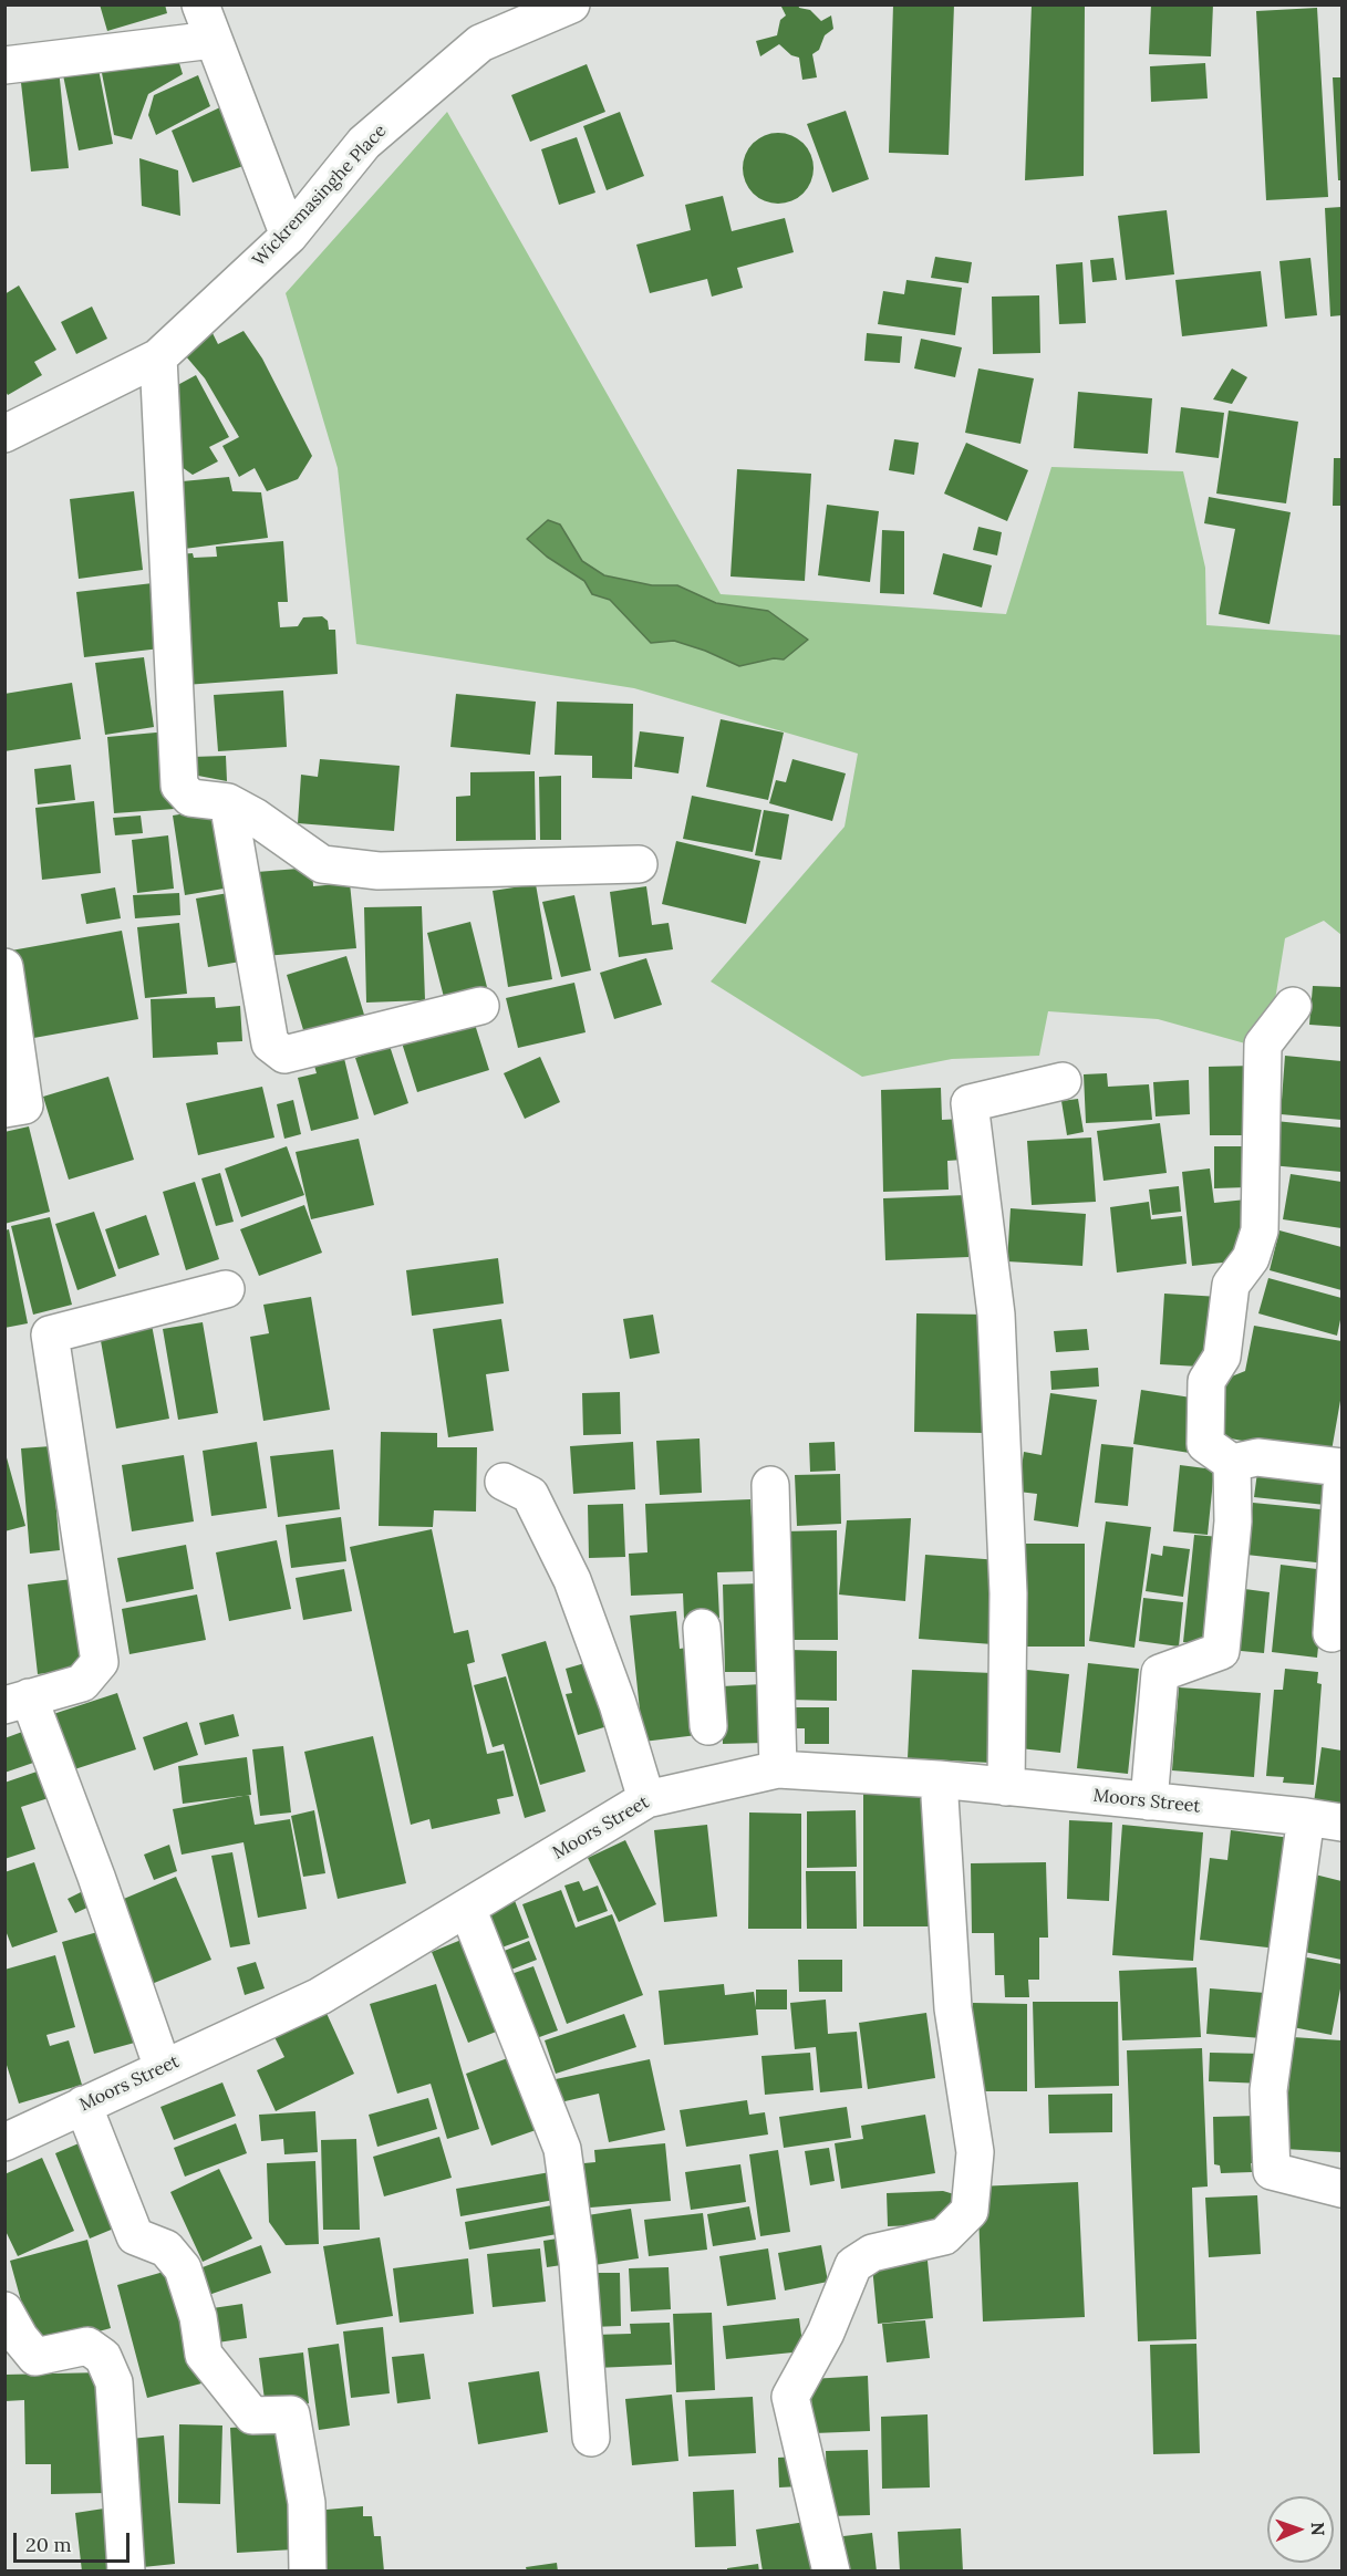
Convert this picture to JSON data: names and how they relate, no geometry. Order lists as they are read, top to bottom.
{
  "streets": {
    "street": ["Wickremasinghe Place", "Moors Street"]
  },
  "scale_bar": "20 m",
  "north": "right"
}
